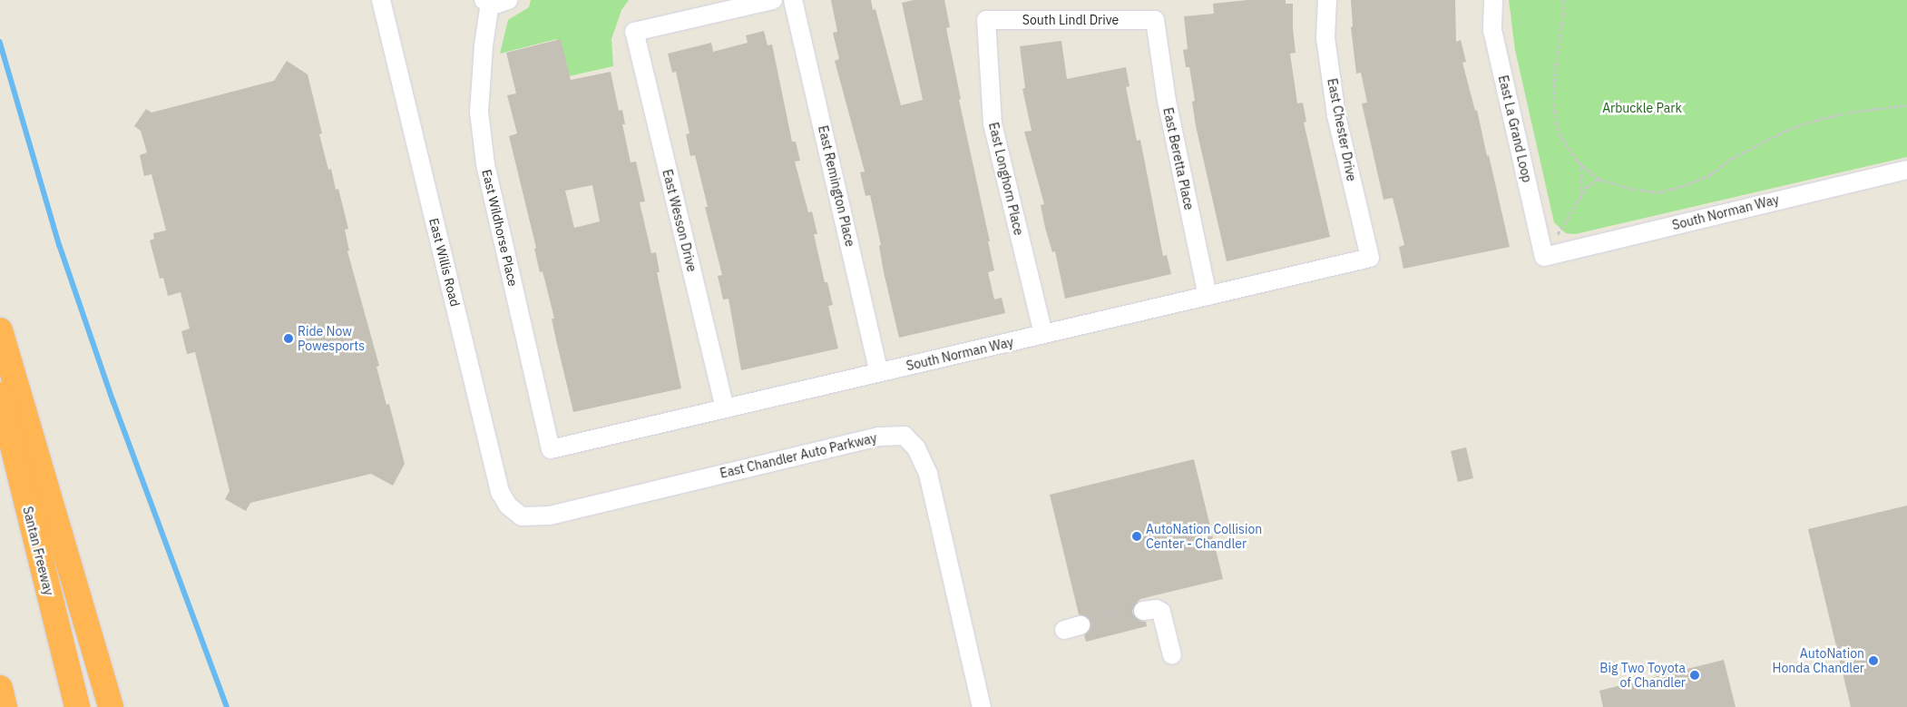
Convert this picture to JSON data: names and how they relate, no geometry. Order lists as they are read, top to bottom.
{
  "streets": {
    "highway": ["Santan Freeway"],
    "street": [
      "South Lindl Drive",
      "East La Grand Loop",
      "East Chester Drive",
      "East Beretta Place",
      "East Longhorn Place",
      "East Remington Place",
      "South Norman Way",
      "East Wesson Drive",
      "East Wildhorse Place",
      "East Willis Road",
      "East Chandler Auto Parkway"
    ]
  },
  "crossings": [
    ["South Lindl Drive", "East Beretta Place"],
    ["South Lindl Drive", "East Longhorn Place"],
    ["East La Grand Loop", "South Norman Way"],
    ["East Chester Drive", "South Norman Way"],
    ["East Beretta Place", "South Norman Way"],
    ["East Longhorn Place", "South Norman Way"],
    ["East Remington Place", "South Norman Way"],
    ["South Norman Way", "East Wesson Drive"],
    ["South Norman Way", "East Wildhorse Place"],
    ["East Willis Road", "East Chandler Auto Parkway"]
  ],
  "parks": ["Arbuckle Park"],
  "places": [
    "Ride Now Powesports",
    "AutoNation Collision Center - Chandler",
    "AutoNation Honda Chandler",
    "Big Two Toyota of Chandler"
  ]
}
